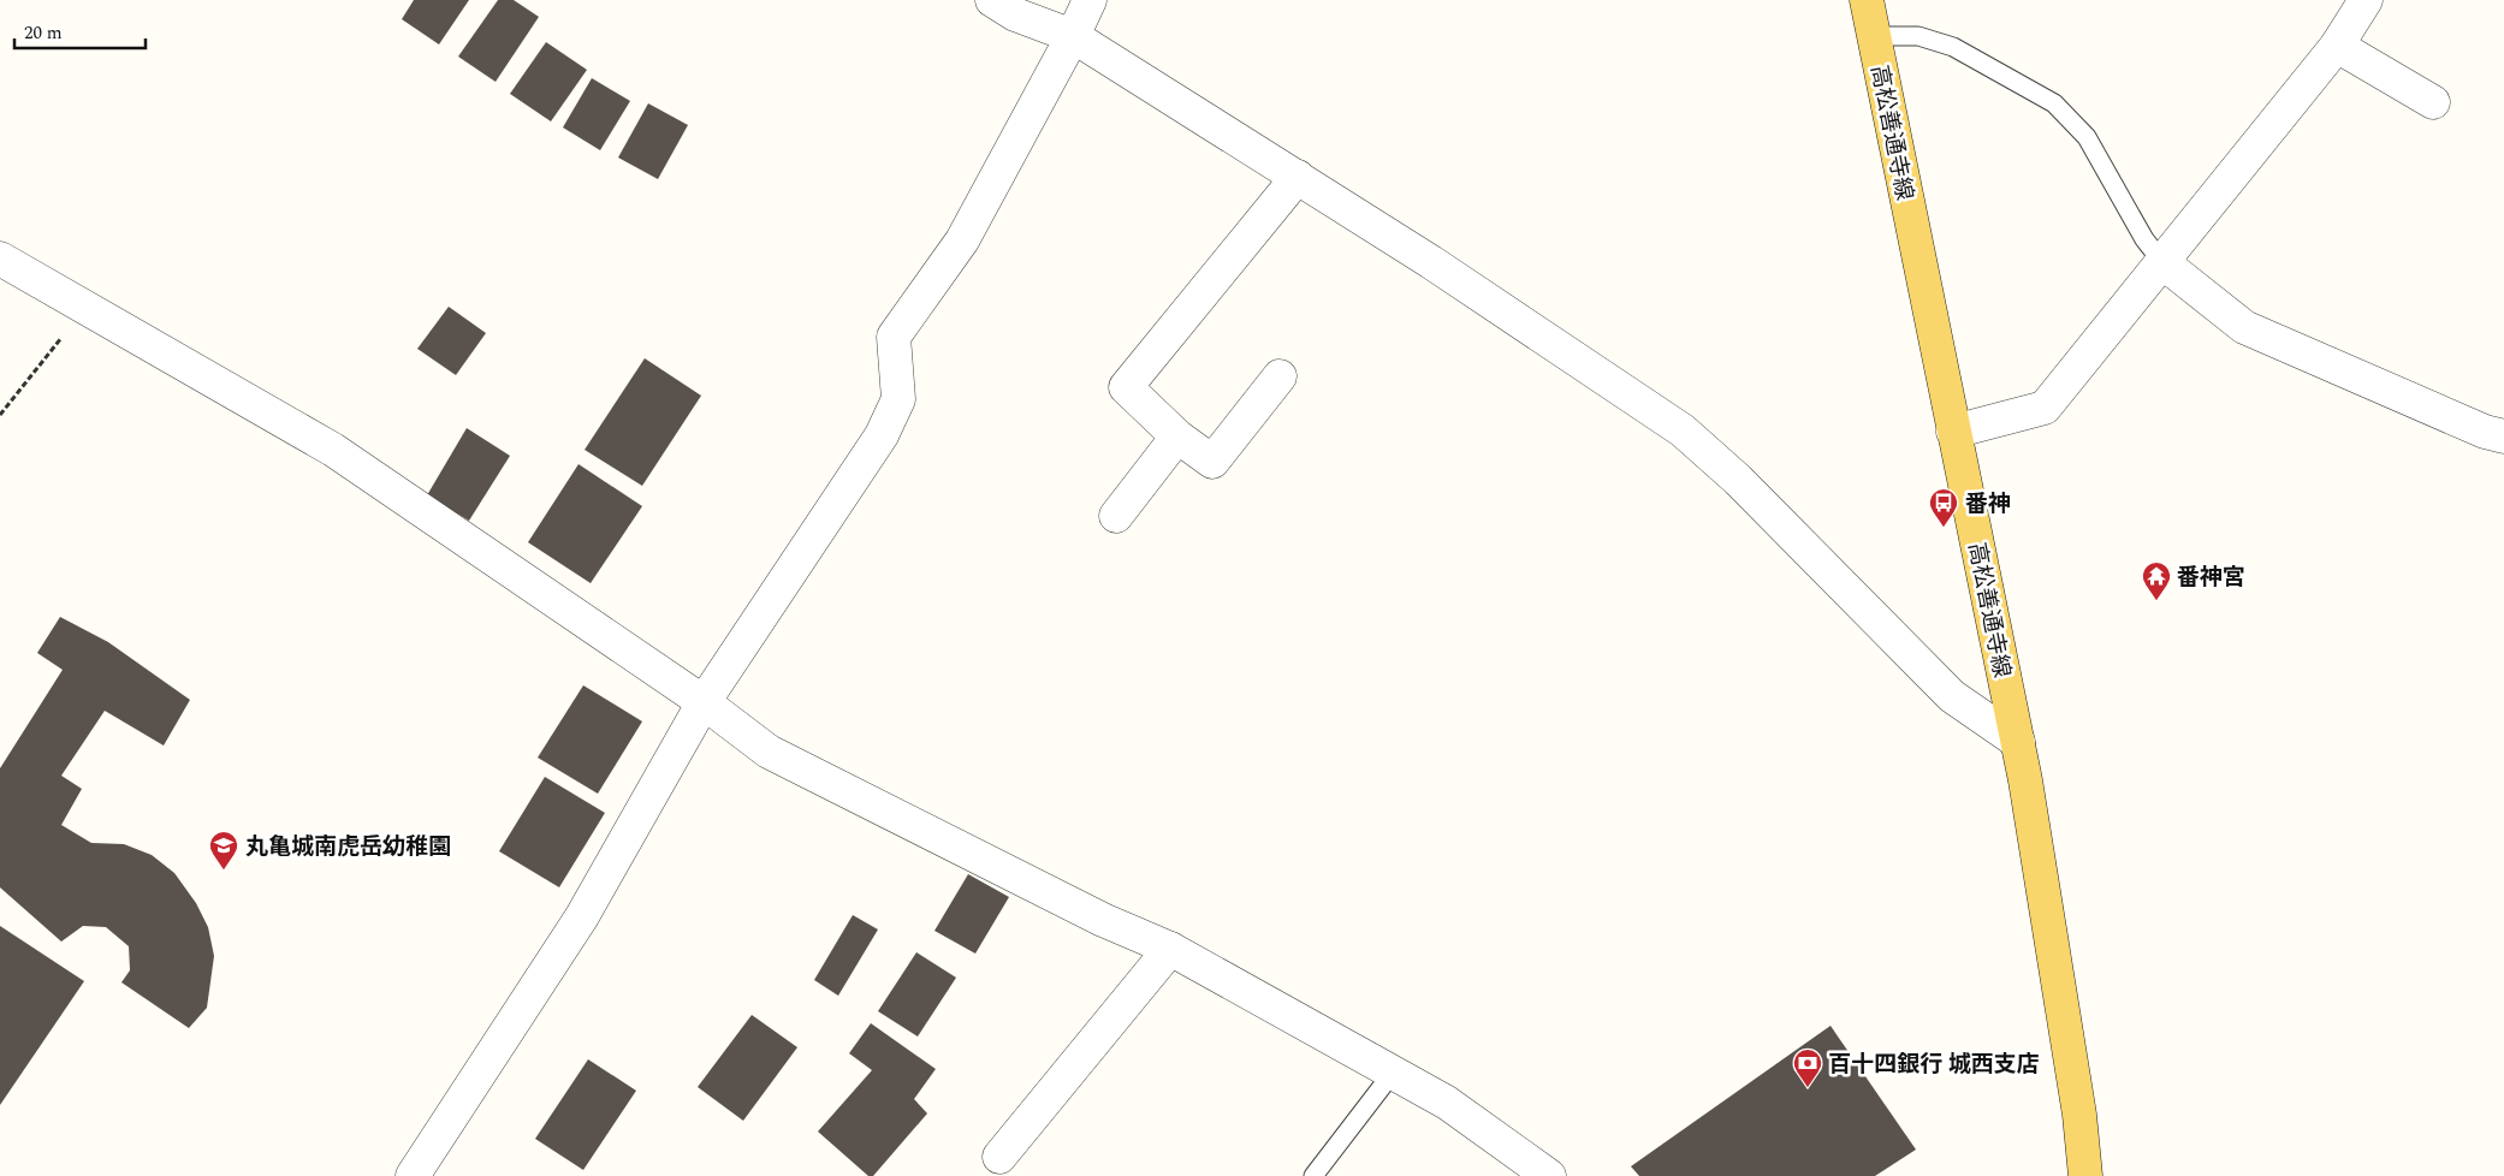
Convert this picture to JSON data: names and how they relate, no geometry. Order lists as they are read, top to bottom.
{
  "streets": {
    "main road": ["高松善通寺線"]
  },
  "places": {
    "bus stop": ["番神"],
    "temple": ["番神宮"],
    "school or university": ["丸亀城南虎岳幼稚園"],
    "bank": ["百十四銀行 城西支店"]
  },
  "scale_bar": "20 m"
}
